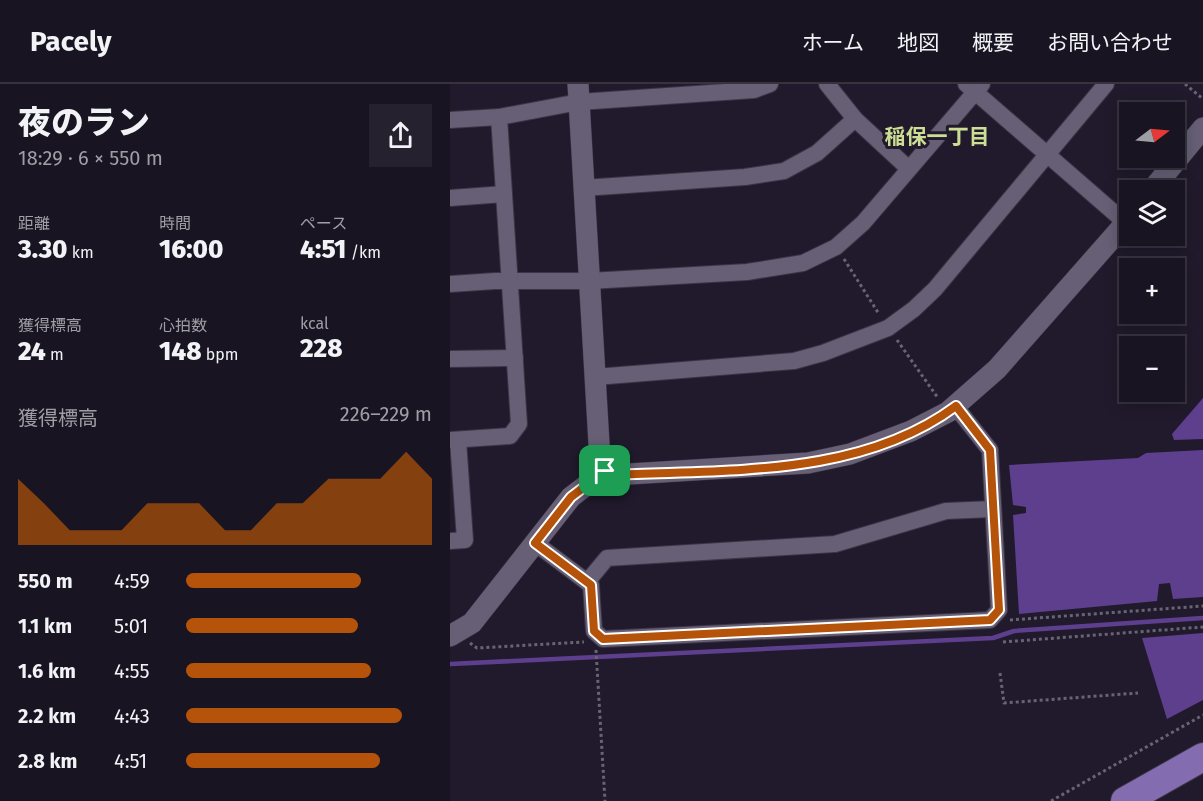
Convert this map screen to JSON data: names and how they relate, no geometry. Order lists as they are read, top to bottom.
{
  "districts": ["稲保一丁目"],
  "north": "right",
  "page": {
    "header": "Pacely",
    "nav": [
      "ホーム",
      "地図",
      "概要",
      "お問い合わせ"
    ],
    "heading": ["夜のラン", "18:29 · 6 × 550 m"],
    "map_buttons": ["+", "−"],
    "stats": [
      ["距離", "3.30 km"],
      ["時間", "16:00"],
      ["ペース", "4:51 /km"],
      ["獲得標高", "24 m"],
      ["心拍数", "148 bpm"],
      ["kcal", "228"]
    ],
    "chart": ["獲得標高", "226–229 m"],
    "list": [
      {
        "name": "550 m",
        "note": "4:59"
      },
      {
        "name": "1.1 km",
        "note": "5:01"
      },
      {
        "name": "1.6 km",
        "note": "4:55"
      },
      {
        "name": "2.2 km",
        "note": "4:43"
      },
      {
        "name": "2.8 km",
        "note": "4:51"
      }
    ]
  }
}
